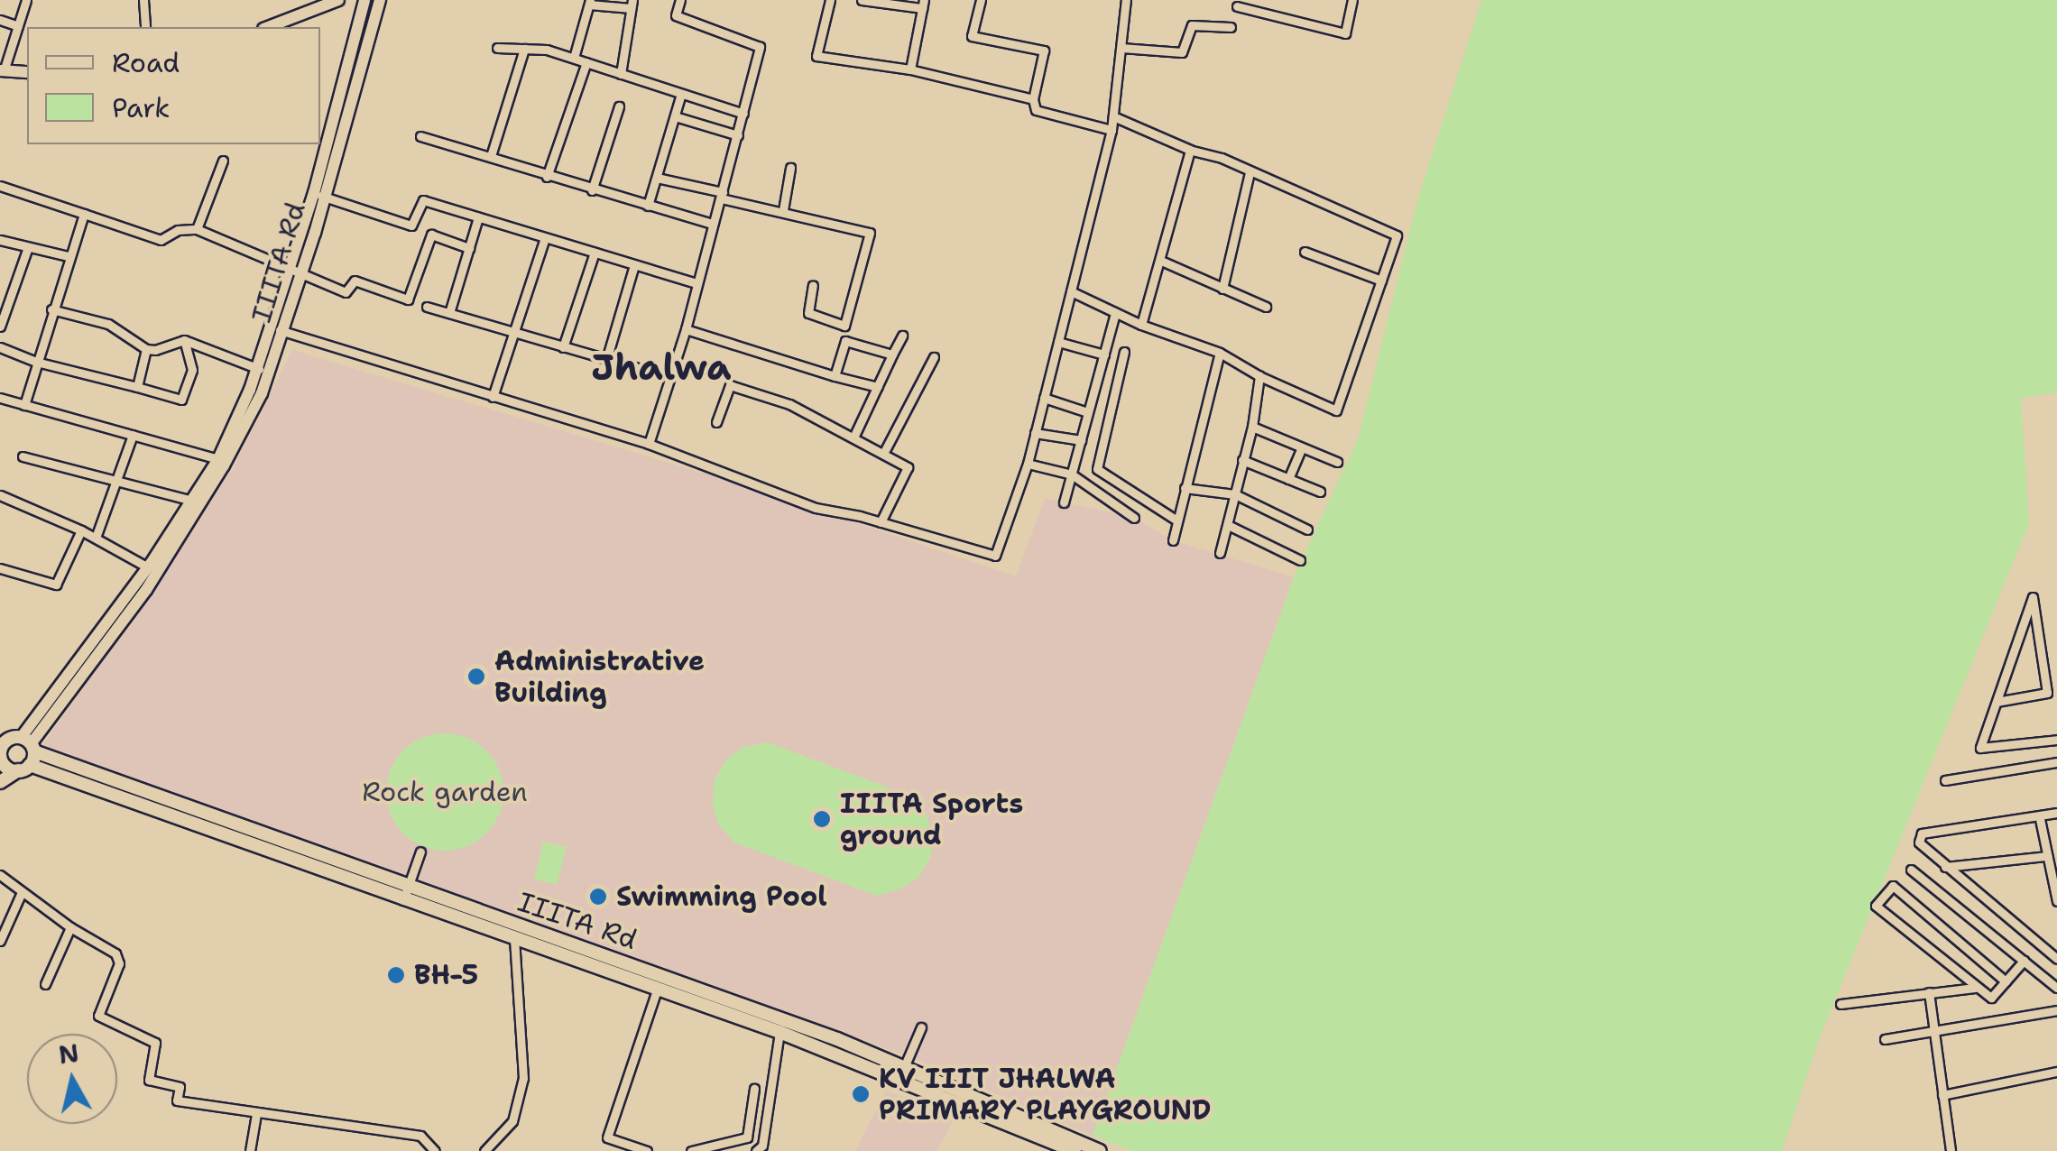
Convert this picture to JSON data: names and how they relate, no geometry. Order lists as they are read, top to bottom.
{
  "streets": {
    "main road": ["IIITA Rd"]
  },
  "districts": ["Jhalwa"],
  "parks": ["Rock garden"],
  "places": [
    "Administrative Building",
    "IIITA Sports ground",
    "Swimming Pool",
    "BH-5",
    "KV IIIT JHALWA PRIMARY PLAYGROUND"
  ],
  "legend": ["Road", "Park"],
  "north": "top"
}
